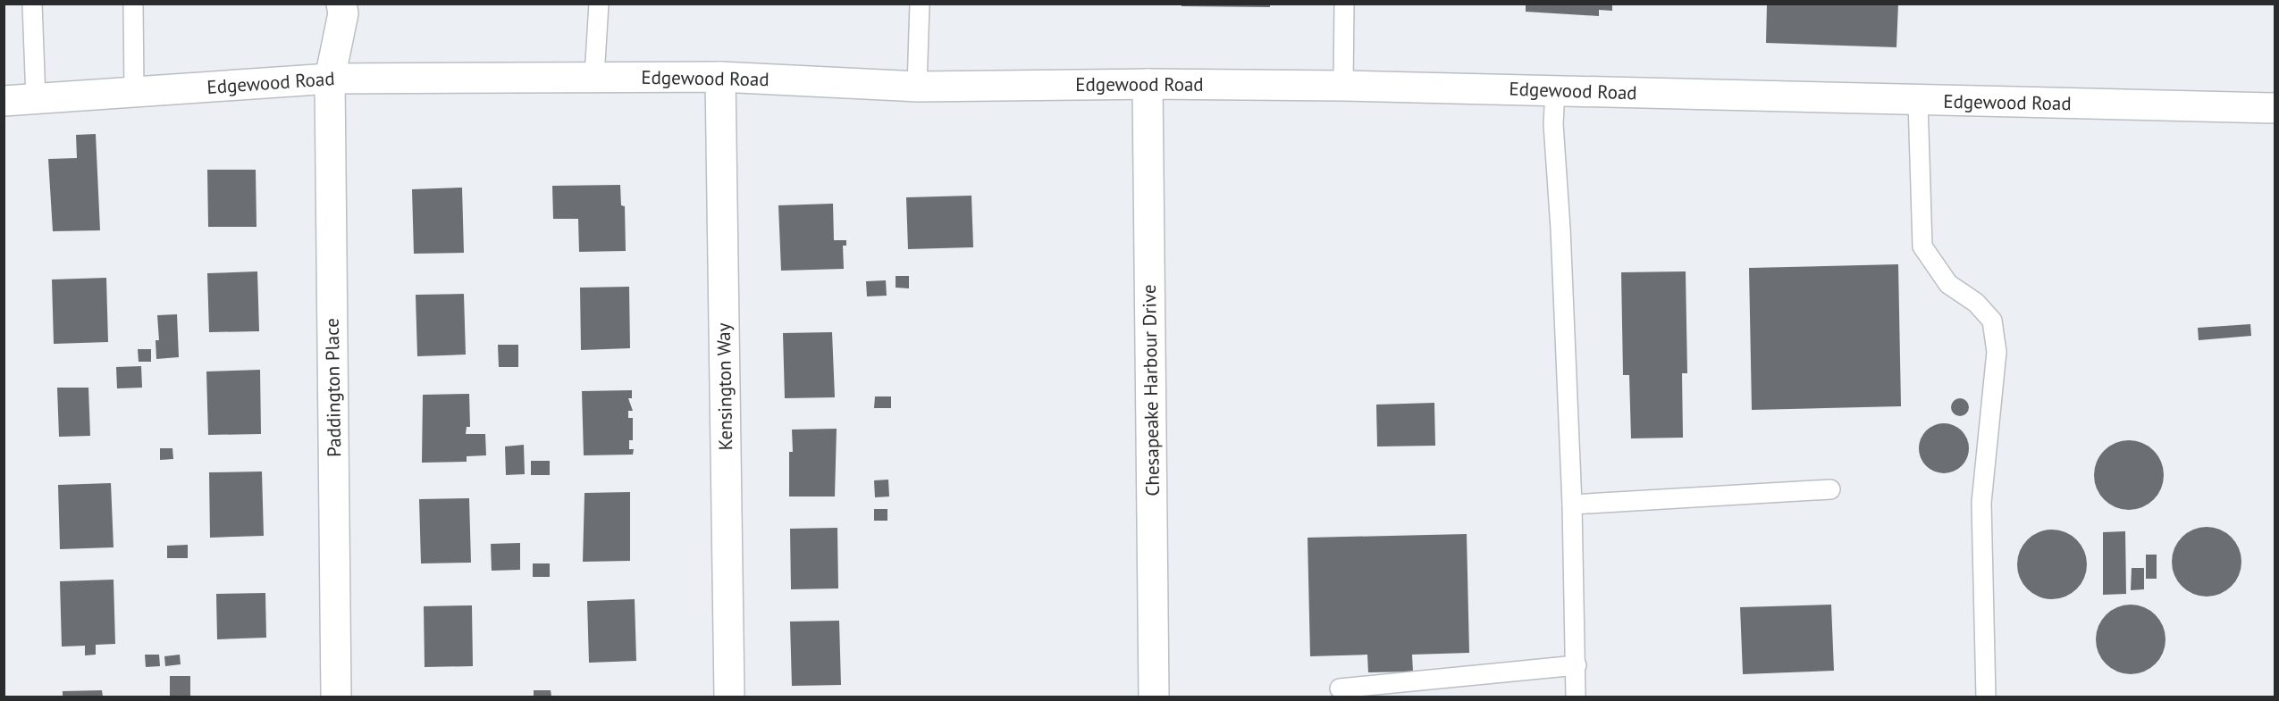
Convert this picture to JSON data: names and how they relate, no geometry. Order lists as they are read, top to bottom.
{
  "streets": {
    "street": [
      "Edgewood Road",
      "Kensington Way",
      "Paddington Place",
      "Chesapeake Harbour Drive"
    ]
  },
  "crossings": [
    ["Edgewood Road", "Kensington Way"],
    ["Edgewood Road", "Paddington Place"],
    ["Edgewood Road", "Chesapeake Harbour Drive"]
  ]
}
